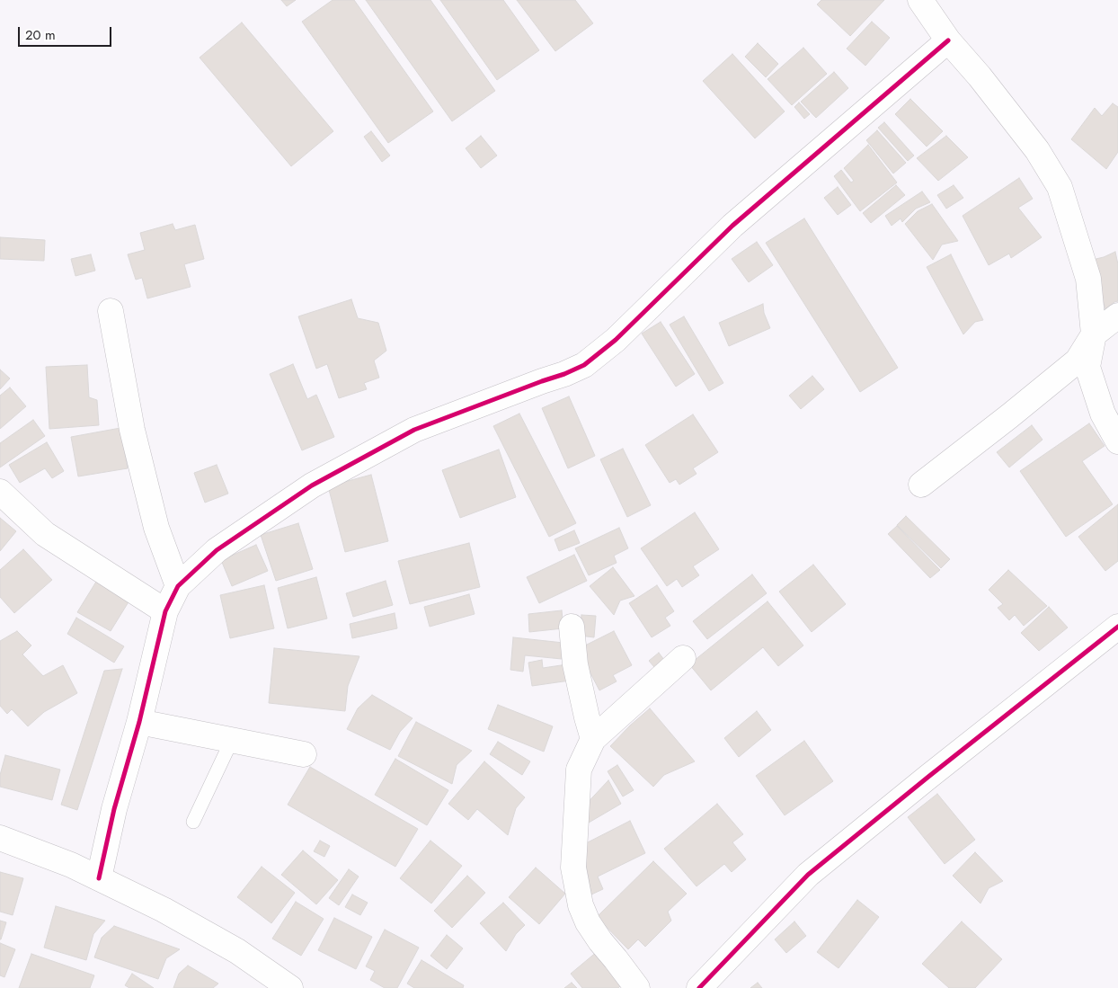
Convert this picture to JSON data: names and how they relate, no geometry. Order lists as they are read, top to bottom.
{
  "scale_bar": "20 m"
}
